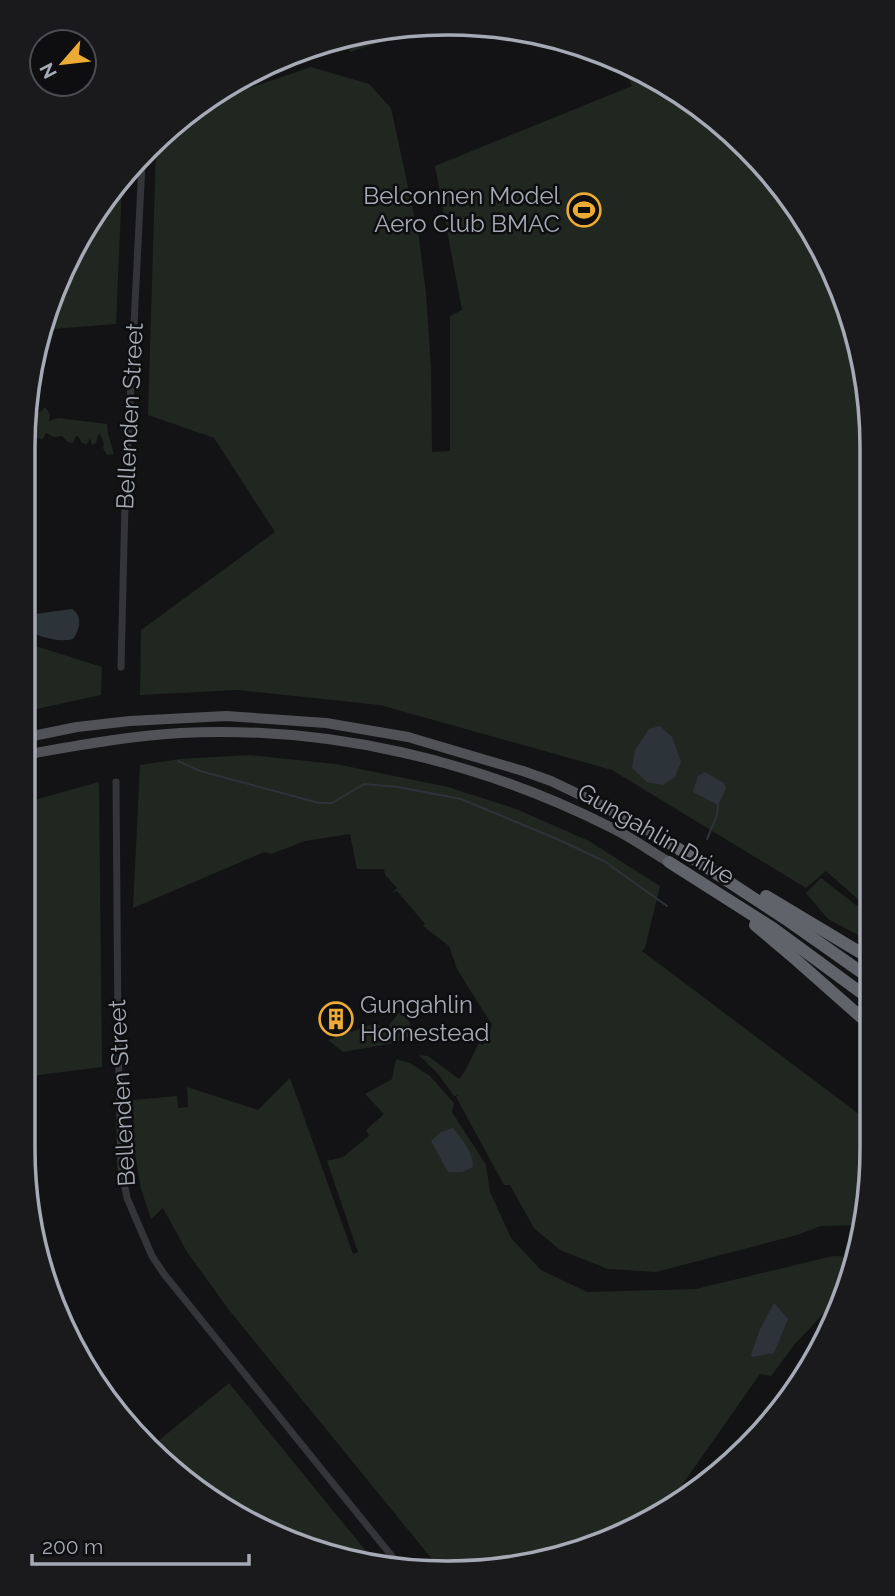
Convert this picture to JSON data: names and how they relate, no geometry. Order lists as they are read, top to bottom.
{
  "streets": {
    "highway": ["Gungahlin Drive"],
    "street": ["Bellenden Street"]
  },
  "places": {
    "sports": ["Belconnen Model Aero Club BMAC"],
    "building": ["Gungahlin Homestead"]
  },
  "scale_bar": "200 m",
  "north": "bottom left"
}
